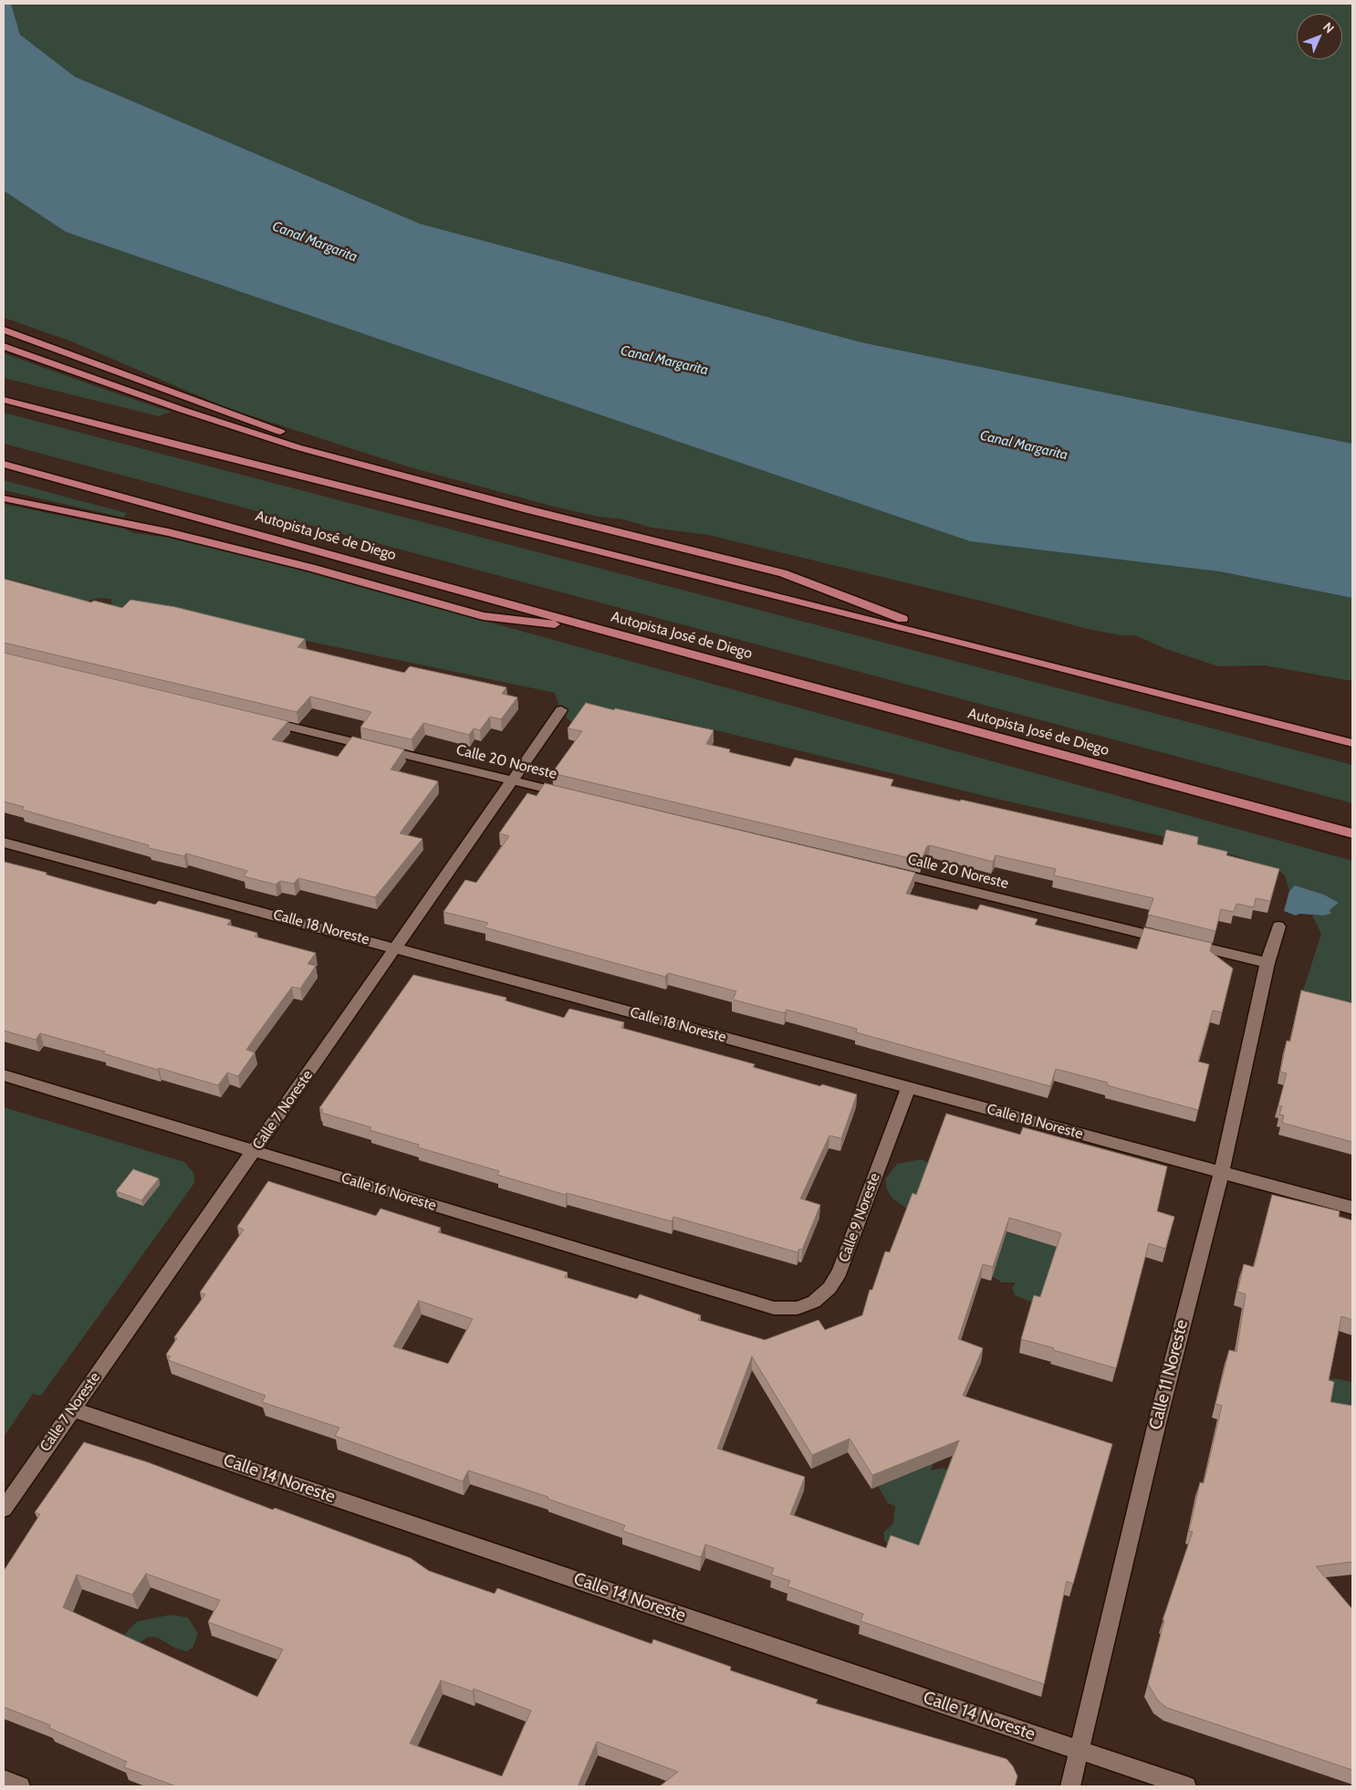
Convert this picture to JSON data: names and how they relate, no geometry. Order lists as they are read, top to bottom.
{
  "streets": {
    "highway": ["Autopista José de Diego"],
    "street": [
      "Calle 20 Noreste",
      "Calle 18 Noreste",
      "Calle 7 Noreste",
      "Calle 16 Noreste",
      "Calle 9 Noreste",
      "Calle 11 Noreste",
      "Calle 14 Noreste"
    ]
  },
  "crossings": [
    ["Calle 20 Noreste", "Calle 7 Noreste"],
    ["Calle 20 Noreste", "Calle 11 Noreste"],
    ["Calle 18 Noreste", "Calle 7 Noreste"],
    ["Calle 18 Noreste", "Calle 9 Noreste"],
    ["Calle 18 Noreste", "Calle 11 Noreste"],
    ["Calle 7 Noreste", "Calle 16 Noreste"],
    ["Calle 7 Noreste", "Calle 14 Noreste"],
    ["Calle 16 Noreste", "Calle 9 Noreste"],
    ["Calle 11 Noreste", "Calle 14 Noreste"]
  ],
  "water": ["Canal Margarita"],
  "north": "top right"
}
